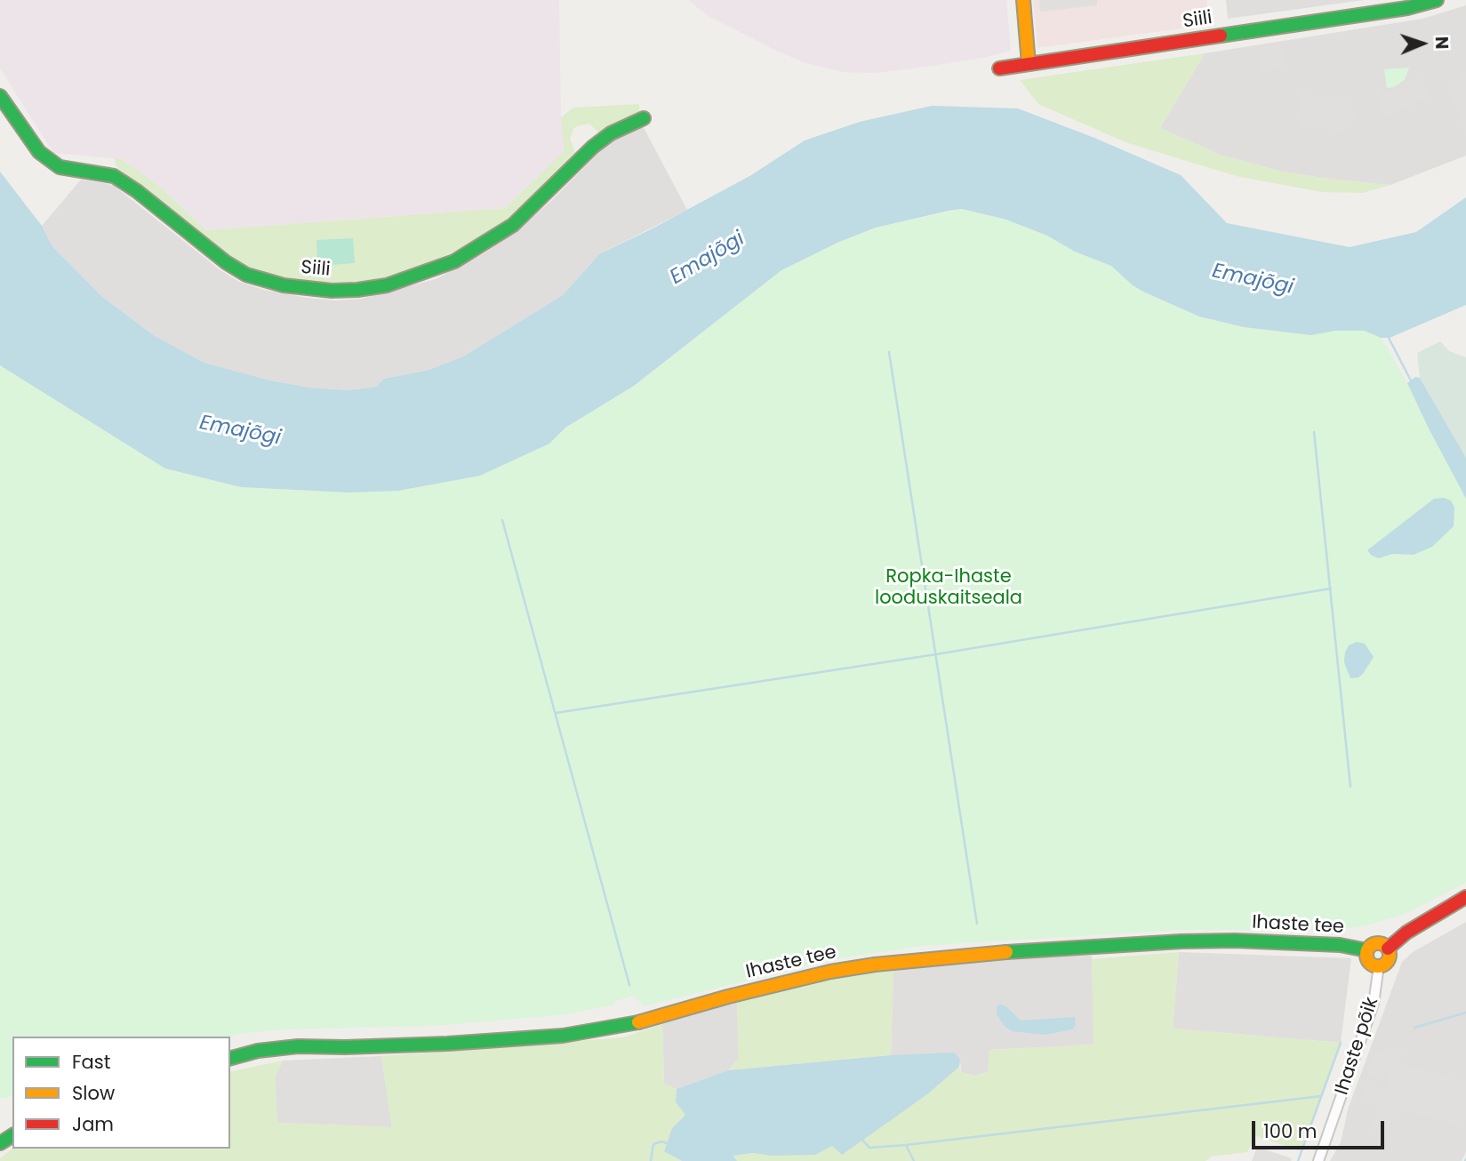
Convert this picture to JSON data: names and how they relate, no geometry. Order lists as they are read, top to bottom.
{
  "streets": {
    "street": ["Siili", "Ihaste tee", "Ihaste põik"]
  },
  "crossings": [
    ["Ihaste tee", "Ihaste põik"]
  ],
  "water": ["Emajõgi"],
  "parks": ["Ropka-Ihaste looduskaitseala"],
  "legend": ["Fast", "Slow", "Jam"],
  "scale_bar": "100 m",
  "north": "right"
}
